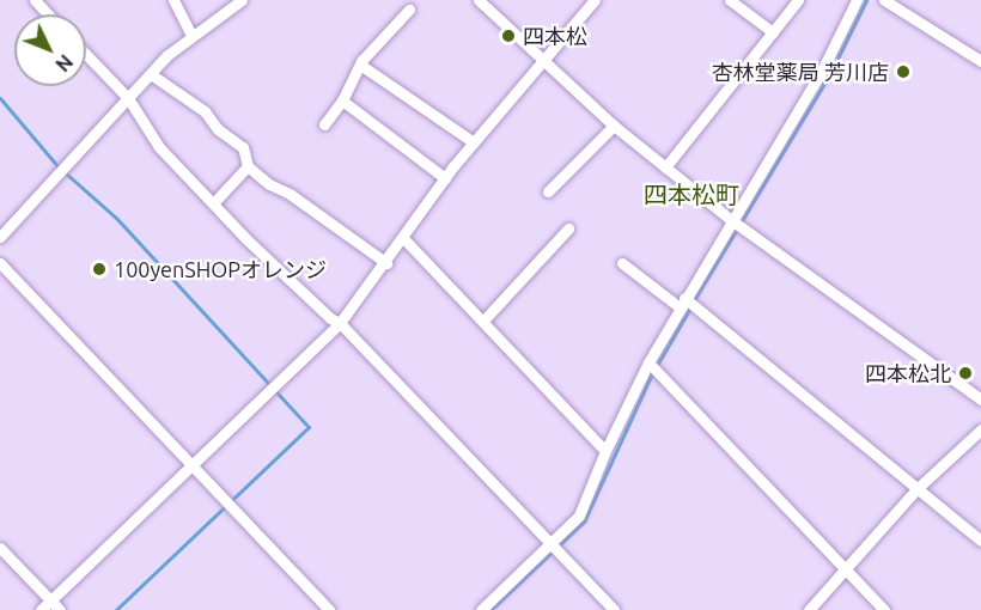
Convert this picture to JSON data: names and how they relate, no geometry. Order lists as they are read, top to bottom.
{
  "districts": ["四本松町"],
  "places": [
    "四本松",
    "杏林堂薬局 芳川店",
    "100yenSHOPオレンジ",
    "四本松北"
  ],
  "north": "bottom right"
}
